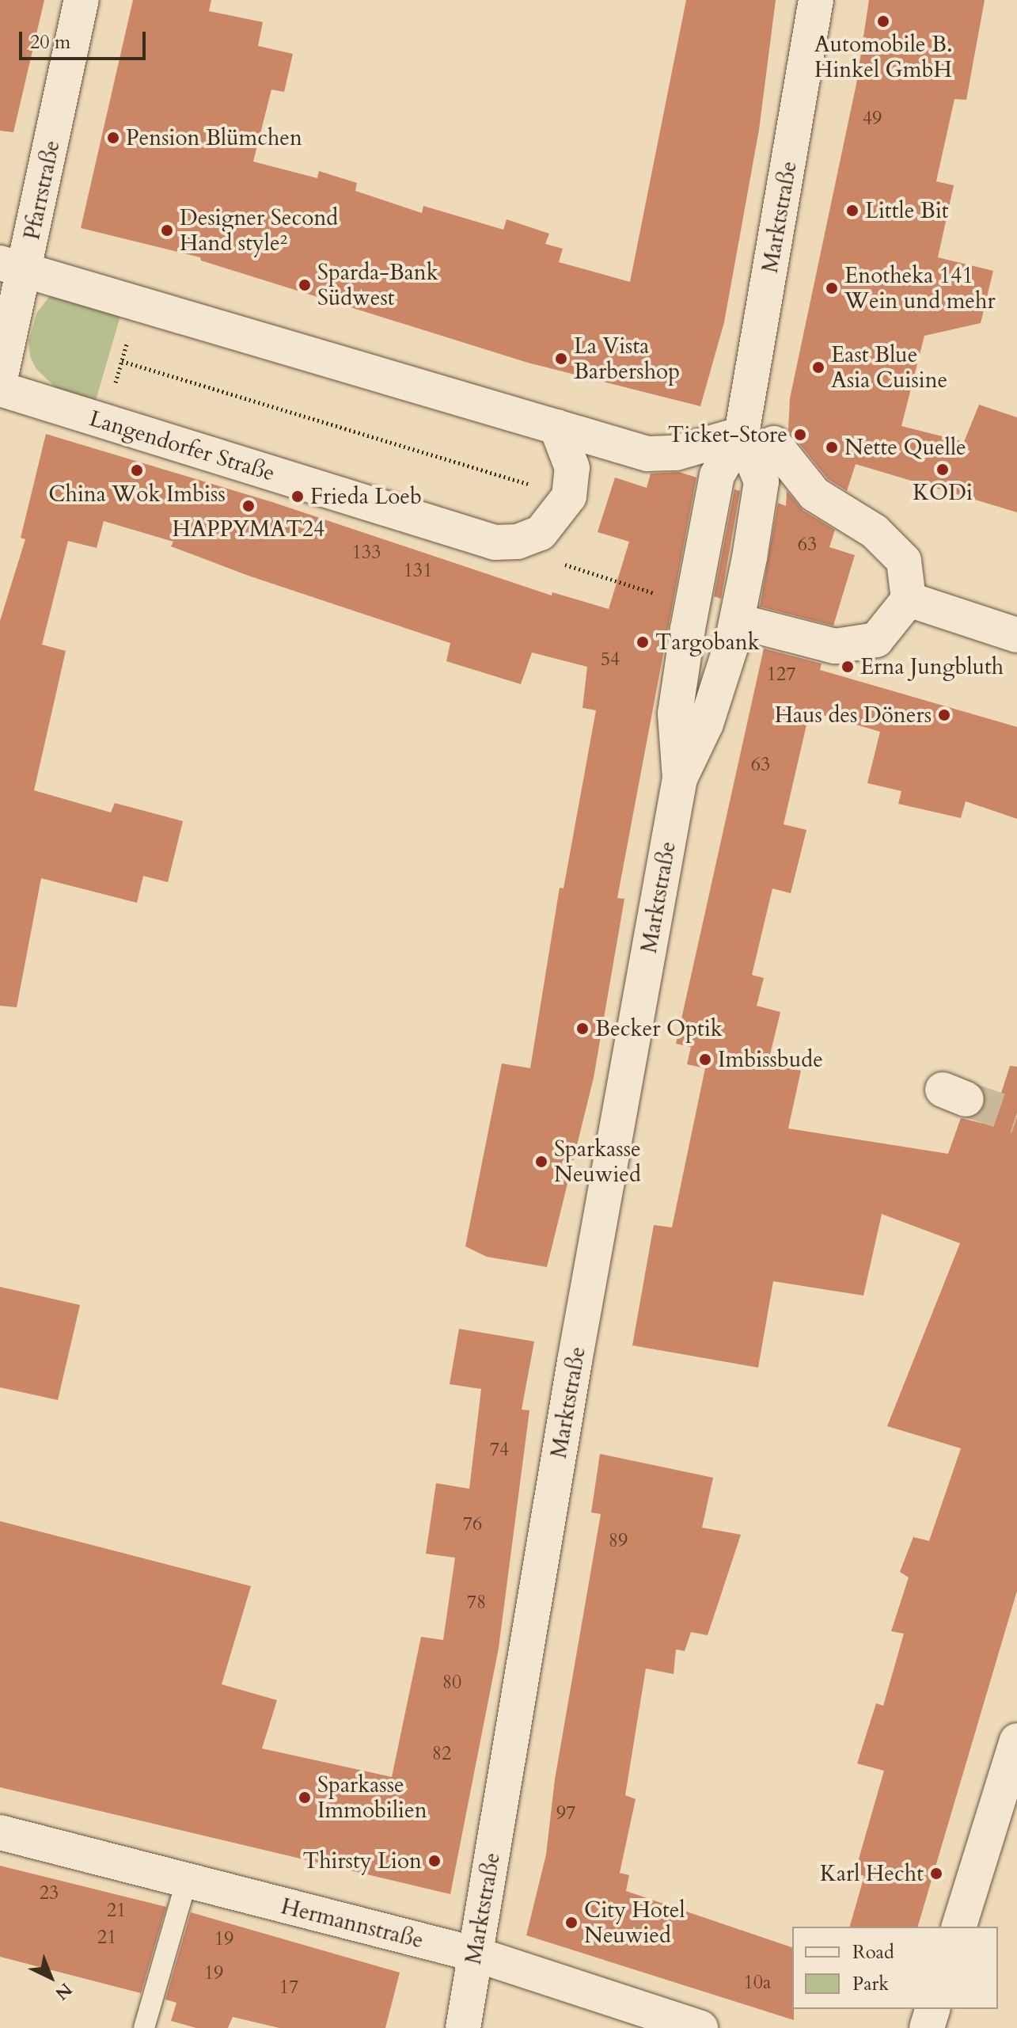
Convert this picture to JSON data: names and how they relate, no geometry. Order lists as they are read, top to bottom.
{
  "streets": {
    "street": [
      "Pfarrstraße",
      "Marktstraße",
      "Langendorfer Straße",
      "Hermannstraße"
    ]
  },
  "crossings": [
    ["Marktstraße", "Hermannstraße"]
  ],
  "places": [
    "Automobile B. Hinkel GmbH",
    "Pension Blümchen",
    "Little Bit",
    "Designer Second Hand style²",
    "Sparda-Bank Südwest",
    "Enotheka 141 Wein und mehr",
    "La Vista Barbershop",
    "East Blue Asia Cuisine",
    "Ticket-Store",
    "Nette Quelle",
    "KODi",
    "China Wok Imbiss",
    "Frieda Loeb",
    "HAPPYMAT24",
    "Targobank",
    "Erna Jungbluth",
    "Haus des Döners",
    "Becker Optik",
    "Imbissbude",
    "Sparkasse Neuwied",
    "Sparkasse Immobilien",
    "Thirsty Lion",
    "Karl Hecht",
    "City Hotel Neuwied"
  ],
  "house_numbers": [
    "49",
    "63",
    "133",
    "131",
    "54",
    "127",
    "63",
    "74",
    "76",
    "89",
    "78",
    "80",
    "82",
    "97",
    "23",
    "21",
    "21",
    "19",
    "19",
    "10a",
    "17"
  ],
  "legend": ["Road", "Park"],
  "scale_bar": "20 m",
  "north": "bottom right"
}
